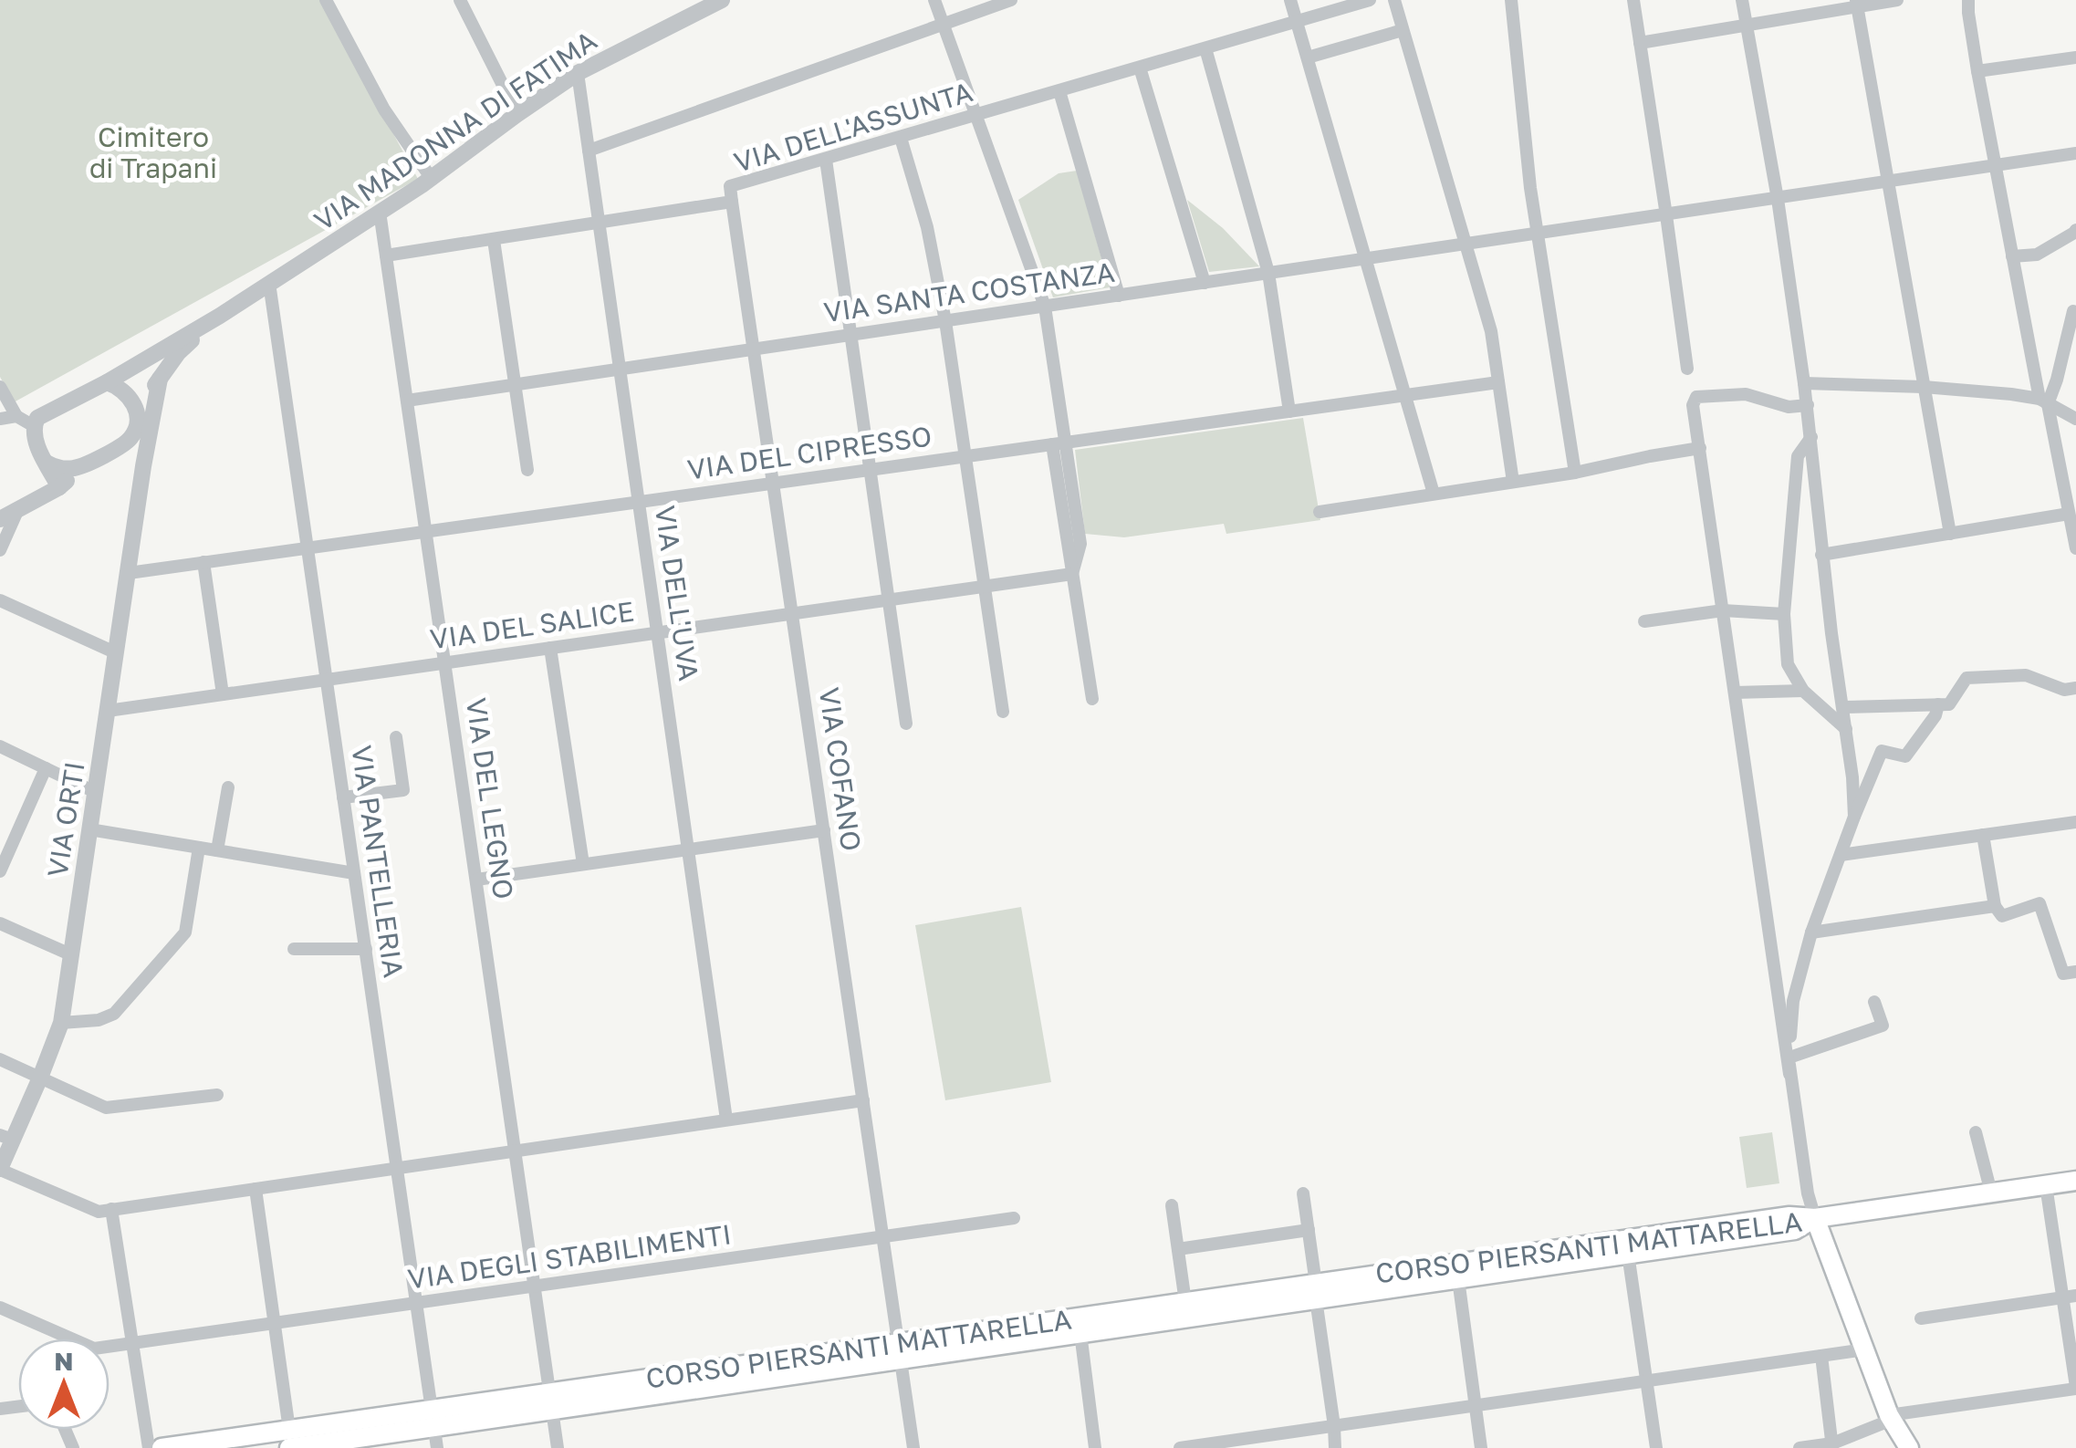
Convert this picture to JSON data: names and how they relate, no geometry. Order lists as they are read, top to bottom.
{
  "streets": {
    "main road": ["CORSO PIERSANTI MATTARELLA"],
    "street": [
      "VIA DELL'ASSUNTA",
      "VIA MADONNA DI FATIMA",
      "VIA SANTA COSTANZA",
      "VIA DEL CIPRESSO",
      "VIA DELL'UVA",
      "VIA DEL SALICE",
      "VIA COFANO",
      "VIA DEL LEGNO",
      "VIA ORTI",
      "VIA PANTELLERIA",
      "VIA DEGLI STABILIMENTI"
    ]
  },
  "crossings": [
    ["VIA DELL'ASSUNTA", "VIA DELL'UVA"],
    ["VIA DELL'ASSUNTA", "VIA COFANO"],
    ["VIA DELL'ASSUNTA", "VIA DEL LEGNO"],
    ["VIA MADONNA DI FATIMA", "VIA DELL'UVA"],
    ["VIA MADONNA DI FATIMA", "VIA DEL LEGNO"],
    ["VIA MADONNA DI FATIMA", "VIA PANTELLERIA"],
    ["VIA SANTA COSTANZA", "VIA DELL'UVA"],
    ["VIA SANTA COSTANZA", "VIA COFANO"],
    ["VIA SANTA COSTANZA", "VIA DEL LEGNO"],
    ["VIA DEL CIPRESSO", "VIA DELL'UVA"],
    ["VIA DEL CIPRESSO", "VIA COFANO"],
    ["VIA DEL CIPRESSO", "VIA DEL LEGNO"],
    ["VIA DEL CIPRESSO", "VIA ORTI"],
    ["VIA DEL CIPRESSO", "VIA PANTELLERIA"],
    ["VIA DELL'UVA", "VIA DEL SALICE"],
    ["VIA DEL SALICE", "VIA COFANO"],
    ["VIA DEL SALICE", "VIA DEL LEGNO"],
    ["VIA DEL SALICE", "VIA ORTI"],
    ["VIA DEL SALICE", "VIA PANTELLERIA"],
    ["VIA COFANO", "CORSO PIERSANTI MATTARELLA"],
    ["VIA COFANO", "VIA DEGLI STABILIMENTI"],
    ["VIA DEL LEGNO", "CORSO PIERSANTI MATTARELLA"],
    ["VIA DEL LEGNO", "VIA DEGLI STABILIMENTI"],
    ["VIA PANTELLERIA", "CORSO PIERSANTI MATTARELLA"],
    ["VIA PANTELLERIA", "VIA DEGLI STABILIMENTI"]
  ],
  "parks": ["Cimitero di Trapani"],
  "north": "top"
}
